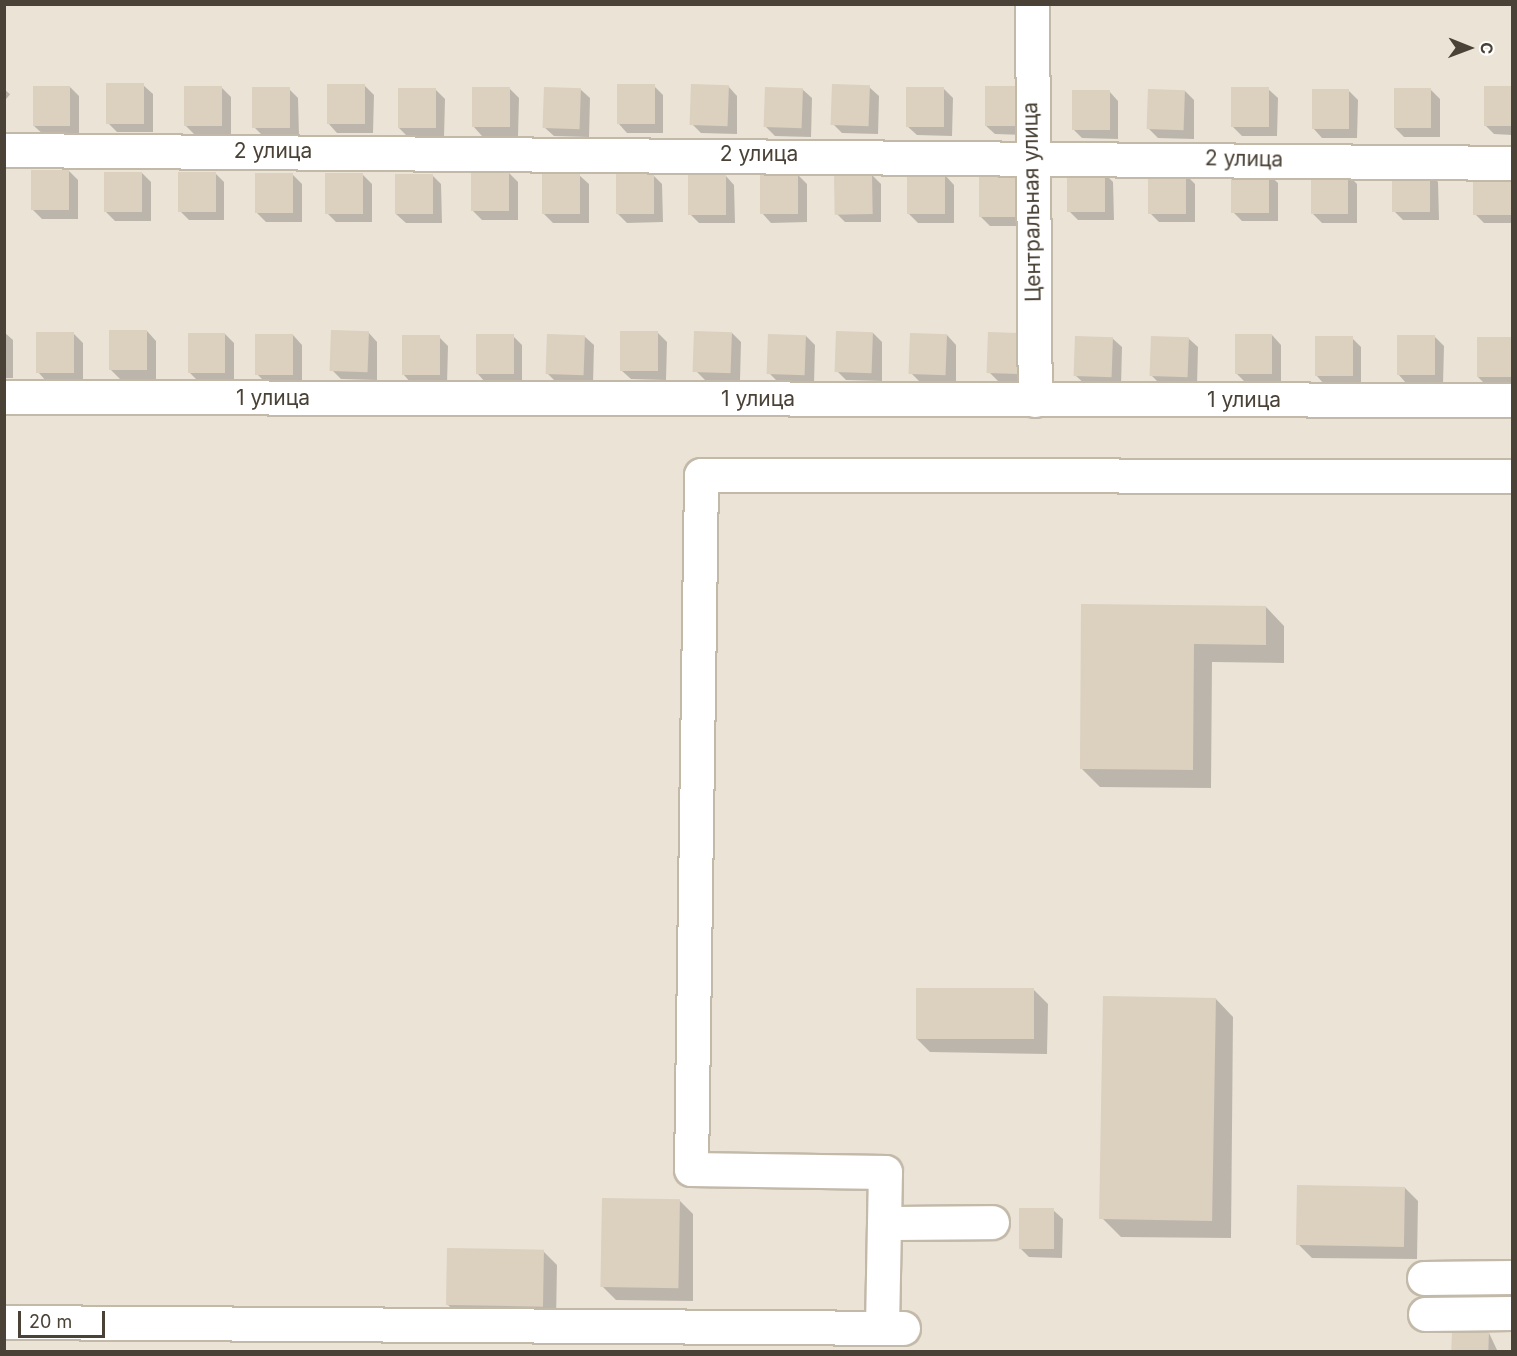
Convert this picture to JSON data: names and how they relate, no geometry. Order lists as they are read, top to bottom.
{
  "streets": {
    "street": ["2 улица", "Центральная улица", "1 улица"]
  },
  "crossings": [
    ["2 улица", "Центральная улица"],
    ["Центральная улица", "1 улица"]
  ],
  "scale_bar": "20 m",
  "north": "right"
}
